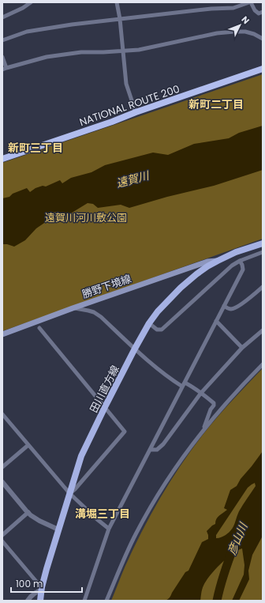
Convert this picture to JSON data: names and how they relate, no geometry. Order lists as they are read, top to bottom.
{
  "streets": {
    "highway": ["NATIONAL ROUTE 200"],
    "main road": ["勝野下境線", "田川直方線"]
  },
  "crossings": [
    ["勝野下境線", "田川直方線"]
  ],
  "districts": ["新町二丁目", "新町三丁目", "溝堀三丁目"],
  "water": ["遠賀川", "彦山川"],
  "parks": ["遠賀川河川敷公園"],
  "scale_bar": "100 m",
  "north": "top right"
}
